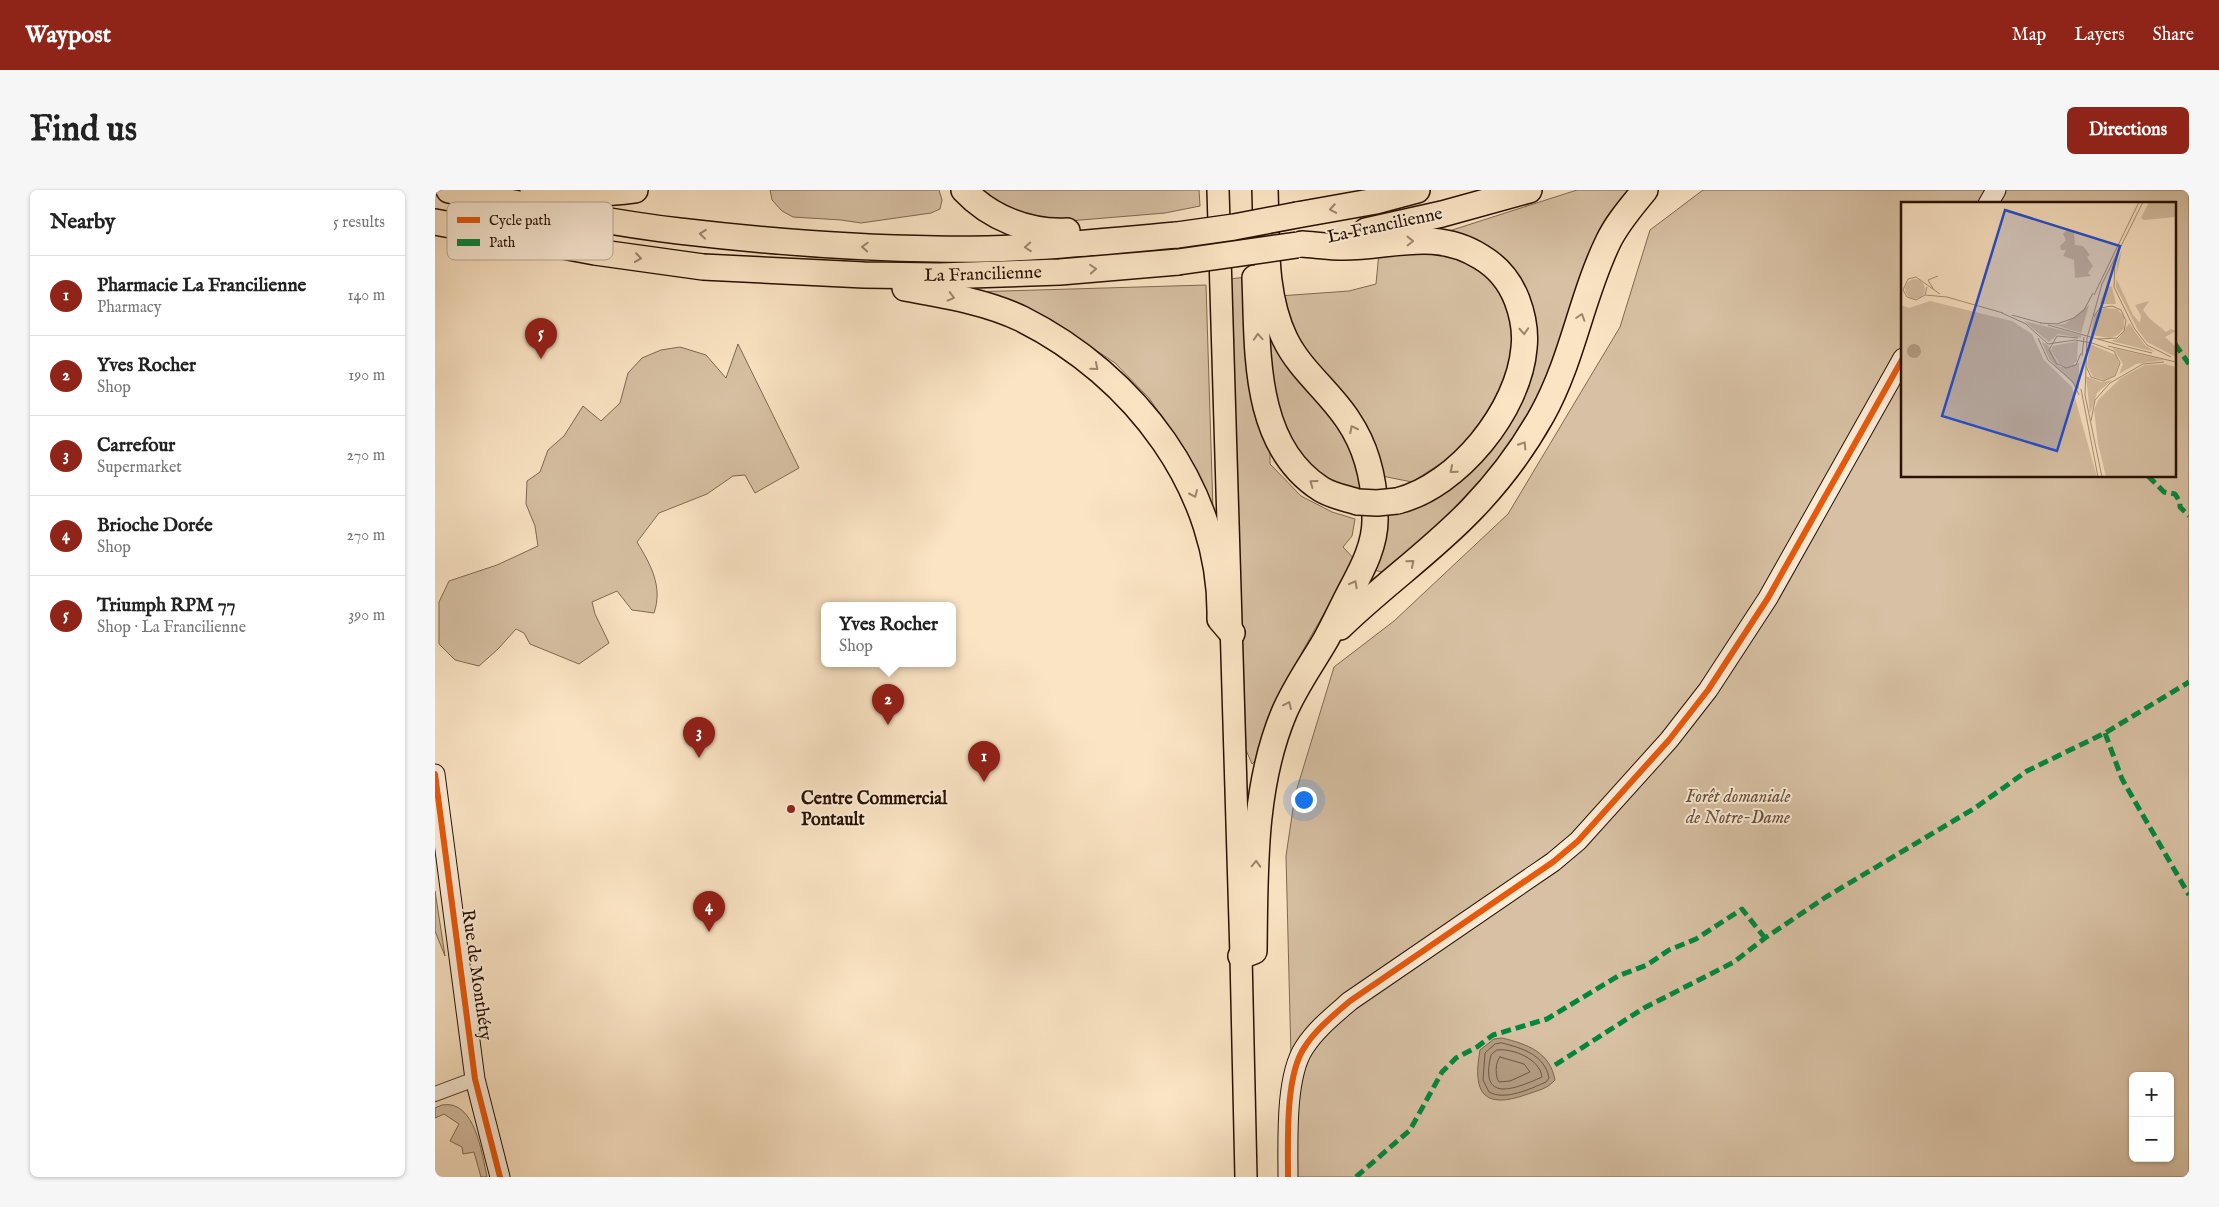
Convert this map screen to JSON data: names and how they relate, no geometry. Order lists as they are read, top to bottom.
{
  "streets": {
    "highway": ["La Francilienne"],
    "street": ["Rue de Monthéty"]
  },
  "parks": ["Forêt domaniale de Notre-Dame"],
  "places": ["Centre Commercial Pontault"],
  "legend": ["Cycle path", "Path"],
  "page": {
    "header": "Waypost",
    "nav": ["Map", "Layers", "Share"],
    "buttons": "Directions",
    "title": "Find us",
    "heading": ["Nearby", "5 results"],
    "list": [
      {
        "mark": "1",
        "name": "Pharmacie La Francilienne",
        "note": "Pharmacy",
        "value": "140 m"
      },
      {
        "mark": "2",
        "name": "Yves Rocher",
        "note": "Shop",
        "value": "190 m"
      },
      {
        "mark": "3",
        "name": "Carrefour",
        "note": "Supermarket",
        "value": "270 m"
      },
      {
        "mark": "4",
        "name": "Brioche Dorée",
        "note": "Shop",
        "value": "270 m"
      },
      {
        "mark": "5",
        "name": "Triumph RPM 77",
        "note": "Shop · La Francilienne",
        "value": "390 m"
      }
    ],
    "pins": [
      "5",
      "2",
      "3",
      "1",
      "4"
    ],
    "popup": ["Yves Rocher", "Shop"],
    "map_buttons": ["+", "−"]
  }
}
